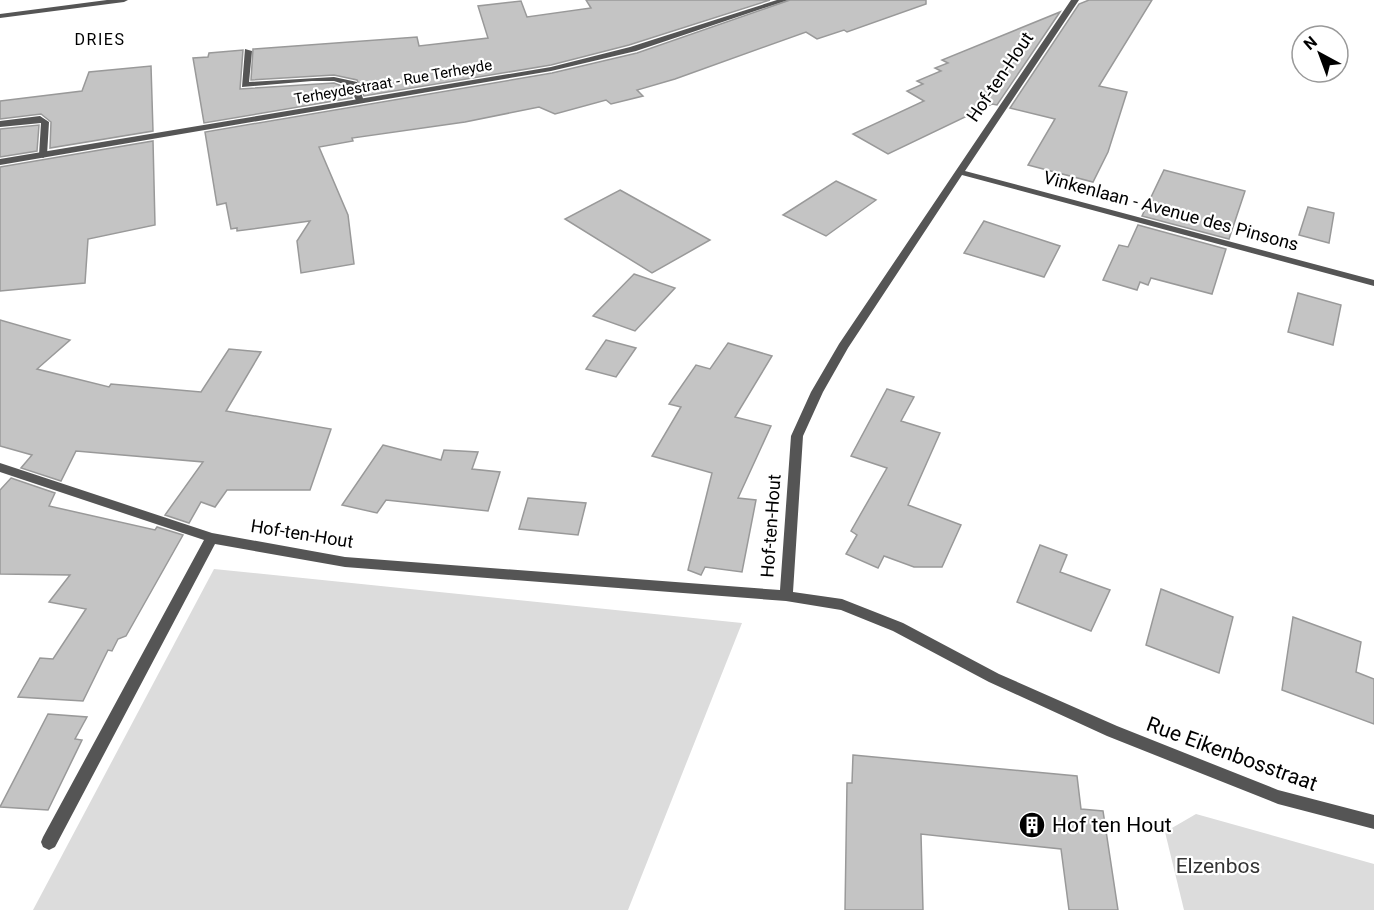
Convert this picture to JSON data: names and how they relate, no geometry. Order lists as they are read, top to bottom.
{
  "streets": {
    "street": [
      "Hof-ten-Hout",
      "Terheydestraat - Rue Terheyde",
      "Vinkenlaan - Avenue des Pinsons",
      "Rue Eikenbosstraat"
    ]
  },
  "crossings": [
    ["Hof-ten-Hout", "Vinkenlaan - Avenue des Pinsons"],
    ["Hof-ten-Hout", "Rue Eikenbosstraat"]
  ],
  "districts": ["DRIES"],
  "parks": ["Elzenbos"],
  "places": {
    "building": ["Hof ten Hout"]
  },
  "north": "top left"
}
